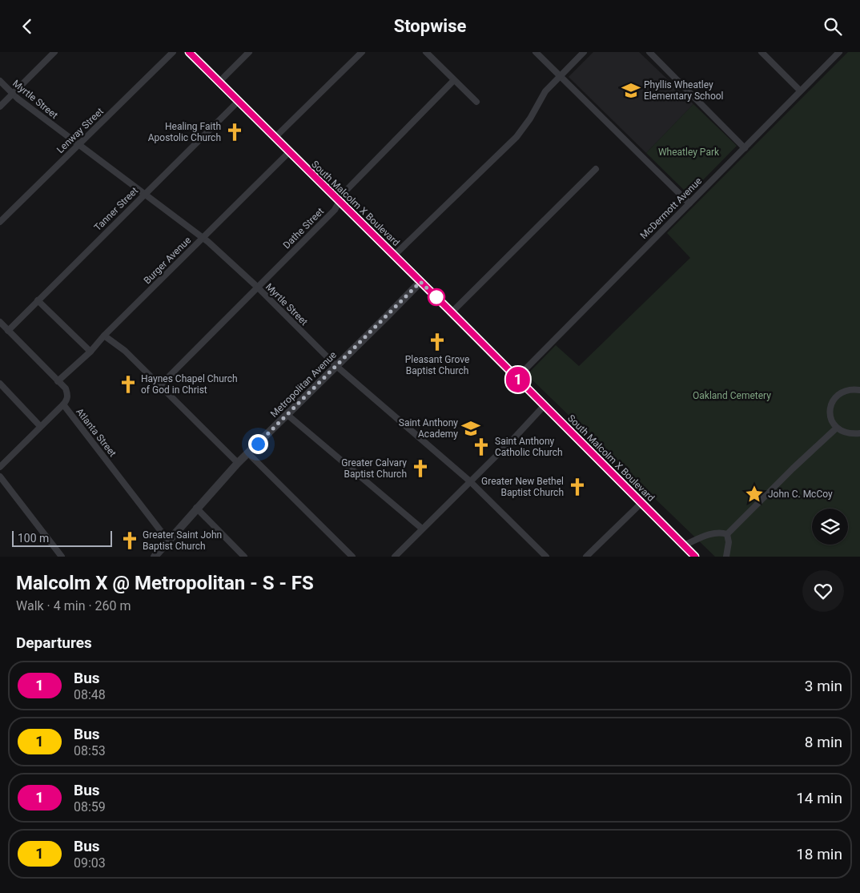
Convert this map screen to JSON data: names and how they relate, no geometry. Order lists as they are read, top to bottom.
{
  "streets": {
    "street": [
      "Myrtle Street",
      "Lenway Street",
      "South Malcolm X Boulevard",
      "McDermott Avenue",
      "Tanner Street",
      "Dathe Street",
      "Burger Avenue",
      "Metropolitan Avenue",
      "Atlanta Street"
    ]
  },
  "crossings": [
    ["Myrtle Street", "Lenway Street"],
    ["Myrtle Street", "Tanner Street"],
    ["Myrtle Street", "Dathe Street"],
    ["Myrtle Street", "Burger Avenue"],
    ["Myrtle Street", "Metropolitan Avenue"],
    ["South Malcolm X Boulevard", "McDermott Avenue"],
    ["South Malcolm X Boulevard", "Tanner Street"],
    ["South Malcolm X Boulevard", "Dathe Street"],
    ["South Malcolm X Boulevard", "Burger Avenue"],
    ["South Malcolm X Boulevard", "Metropolitan Avenue"],
    ["Tanner Street", "Atlanta Street"],
    ["Burger Avenue", "Atlanta Street"],
    ["Metropolitan Avenue", "Atlanta Street"]
  ],
  "parks": ["Wheatley Park", "Oakland Cemetery"],
  "places": {
    "school or university": ["Phyllis Wheatley Elementary School", "Saint Anthony Academy"],
    "church": [
      "Healing Faith Apostolic Church",
      "Pleasant Grove Baptist Church",
      "Haynes Chapel Church of God in Christ",
      "Saint Anthony Catholic Church",
      "Greater Calvary Baptist Church",
      "Greater New Bethel Baptist Church",
      "Greater Saint John Baptist Church"
    ],
    "place": ["John C. McCoy"]
  },
  "lines": ["bus line 1"],
  "scale_bar": "100 m",
  "page": {
    "header": "Stopwise",
    "on_map": "1",
    "scale": "100 m",
    "heading": [
      ["Malcolm X @ Metropolitan - S - FS", "Walk · 4 min · 260 m"],
      "Departures"
    ],
    "list": [
      {
        "mark": "1",
        "name": "Bus",
        "note": "08:48",
        "value": "3 min"
      },
      {
        "mark": "1",
        "name": "Bus",
        "note": "08:53",
        "value": "8 min"
      },
      {
        "mark": "1",
        "name": "Bus",
        "note": "08:59",
        "value": "14 min"
      },
      {
        "mark": "1",
        "name": "Bus",
        "note": "09:03",
        "value": "18 min"
      }
    ]
  }
}
